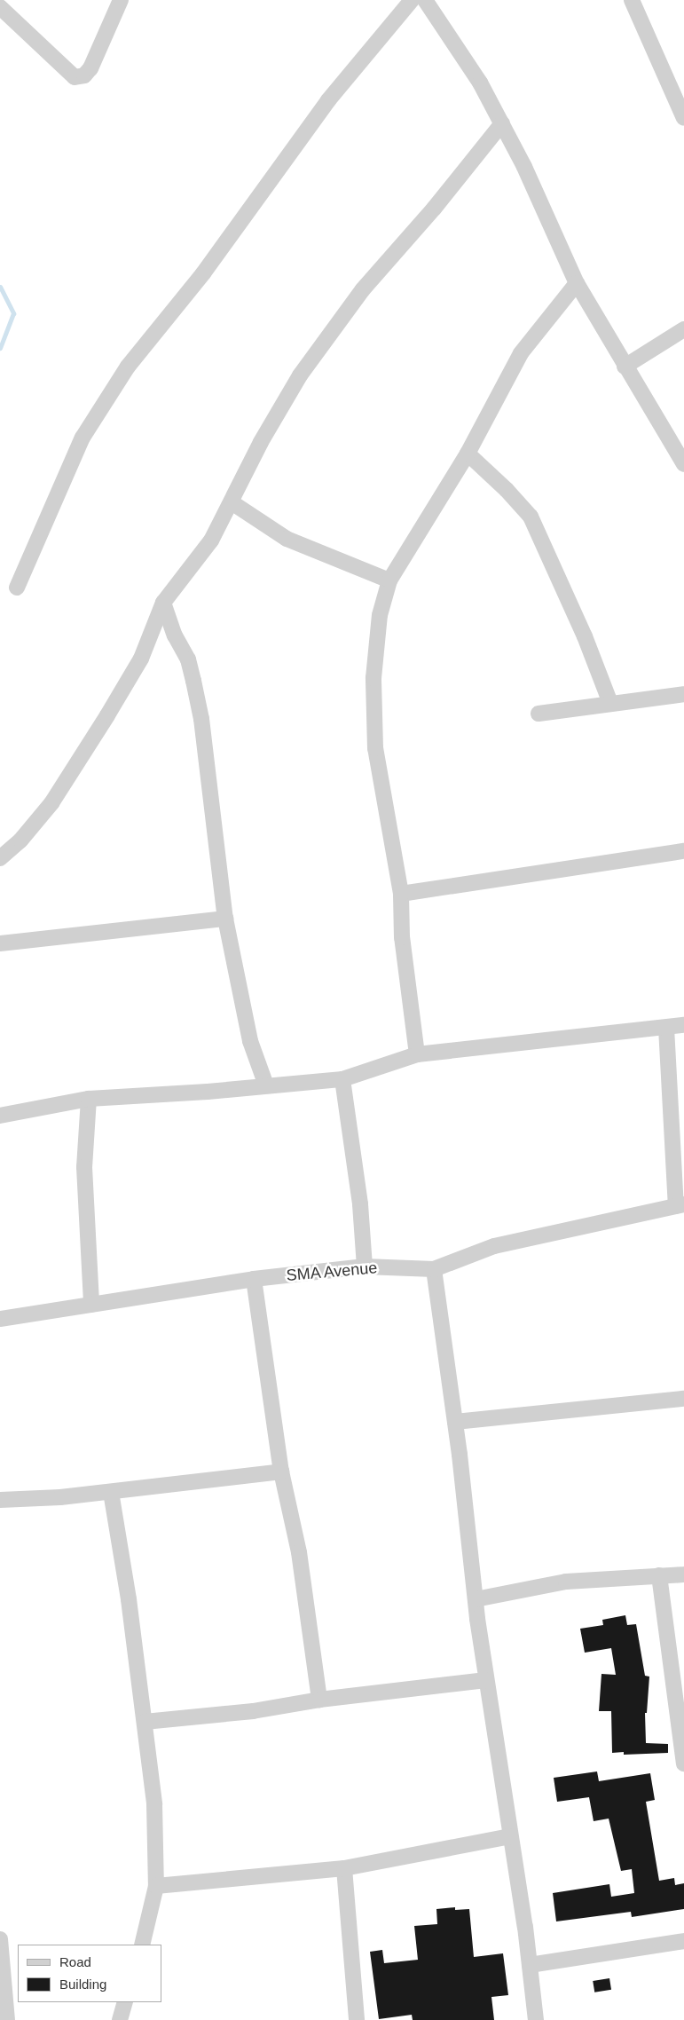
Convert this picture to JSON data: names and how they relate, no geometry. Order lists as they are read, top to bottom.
{
  "streets": {
    "street": ["SMA Avenue"]
  },
  "legend": ["Road", "Building"]
}
